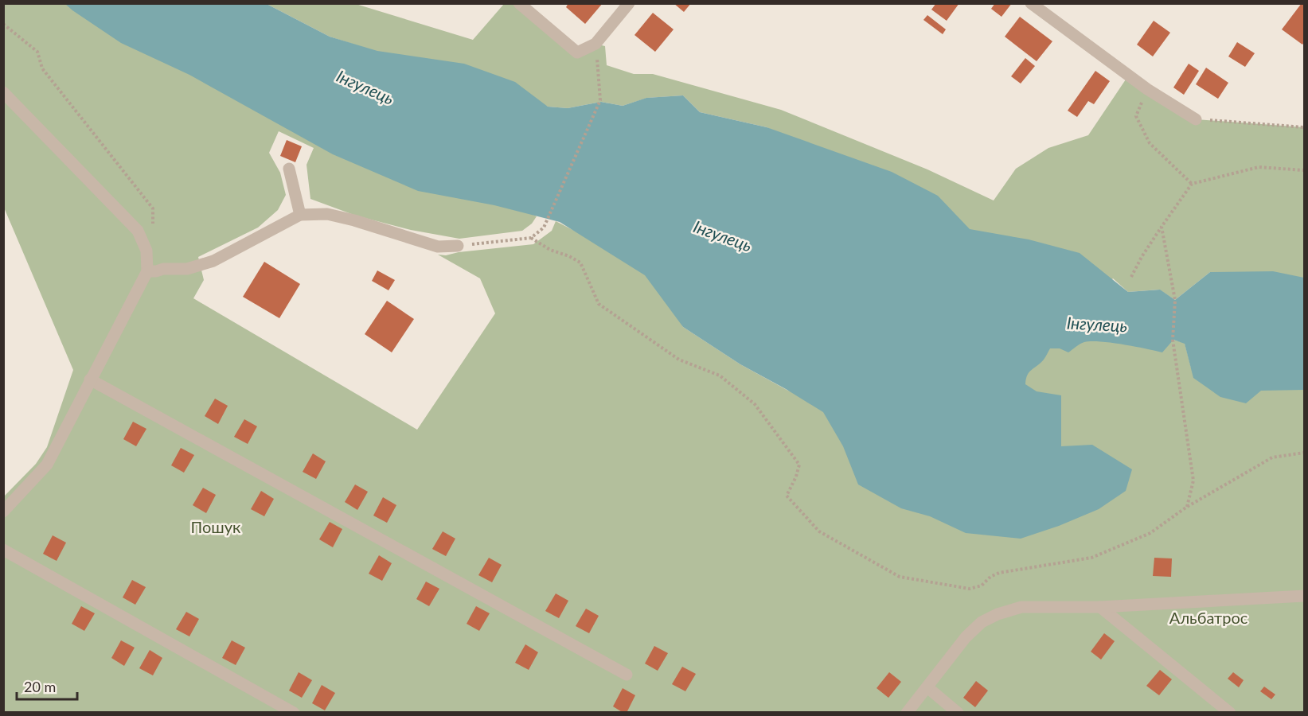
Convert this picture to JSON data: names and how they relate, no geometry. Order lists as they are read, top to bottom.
{
  "water": ["Інгулець"],
  "parks": ["Пошук", "Альбатрос"],
  "scale_bar": "20 m"
}
